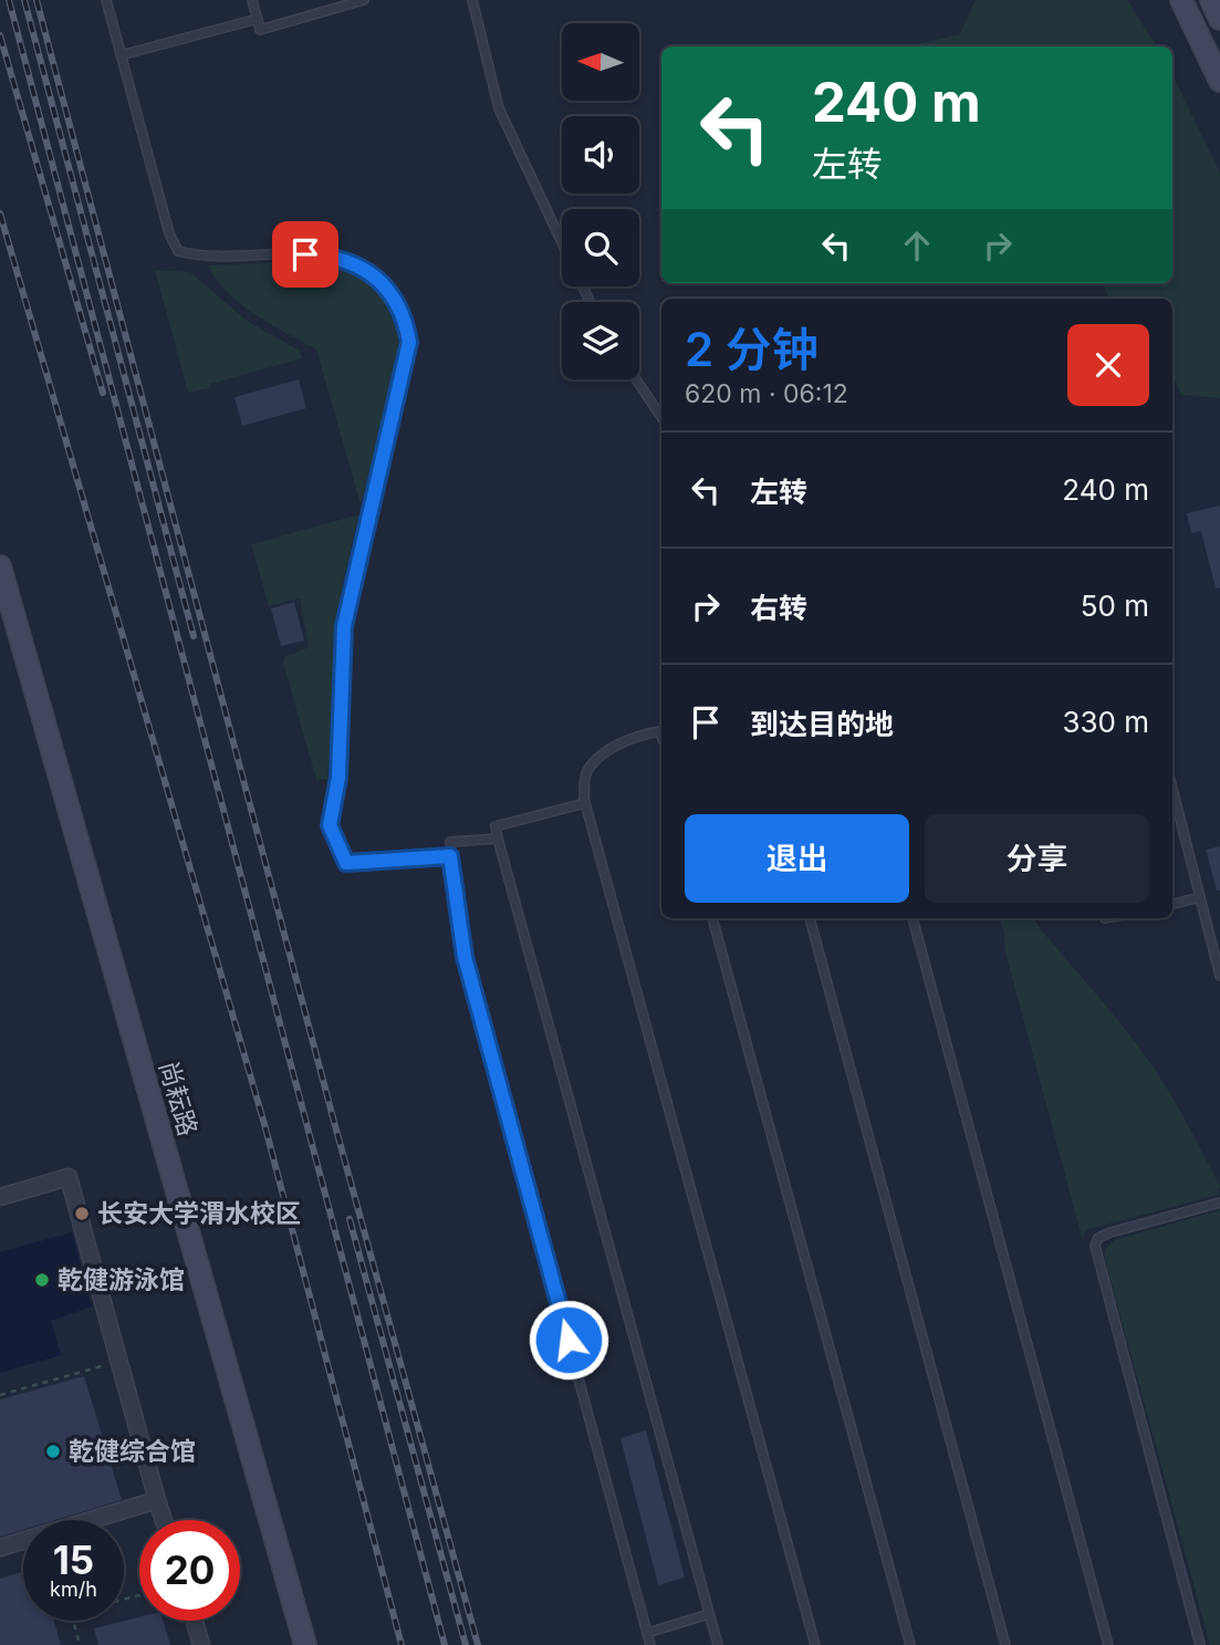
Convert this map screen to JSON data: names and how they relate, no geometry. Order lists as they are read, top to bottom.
{
  "streets": {
    "street": ["尚耘路"]
  },
  "places": ["长安大学渭水校区", "乾健游泳馆", "乾健综合馆"],
  "north": "left",
  "page": {
    "turn": ["240 m", "左转"],
    "heading": ["2 分钟", "620 m · 06:12"],
    "list": [
      {
        "name": "左转",
        "value": "240 m"
      },
      {
        "name": "右转",
        "value": "50 m"
      },
      {
        "name": "到达目的地",
        "value": "330 m"
      }
    ],
    "buttons": ["退出", "分享"],
    "speed": "15 km/h",
    "limit": "20"
  }
}
